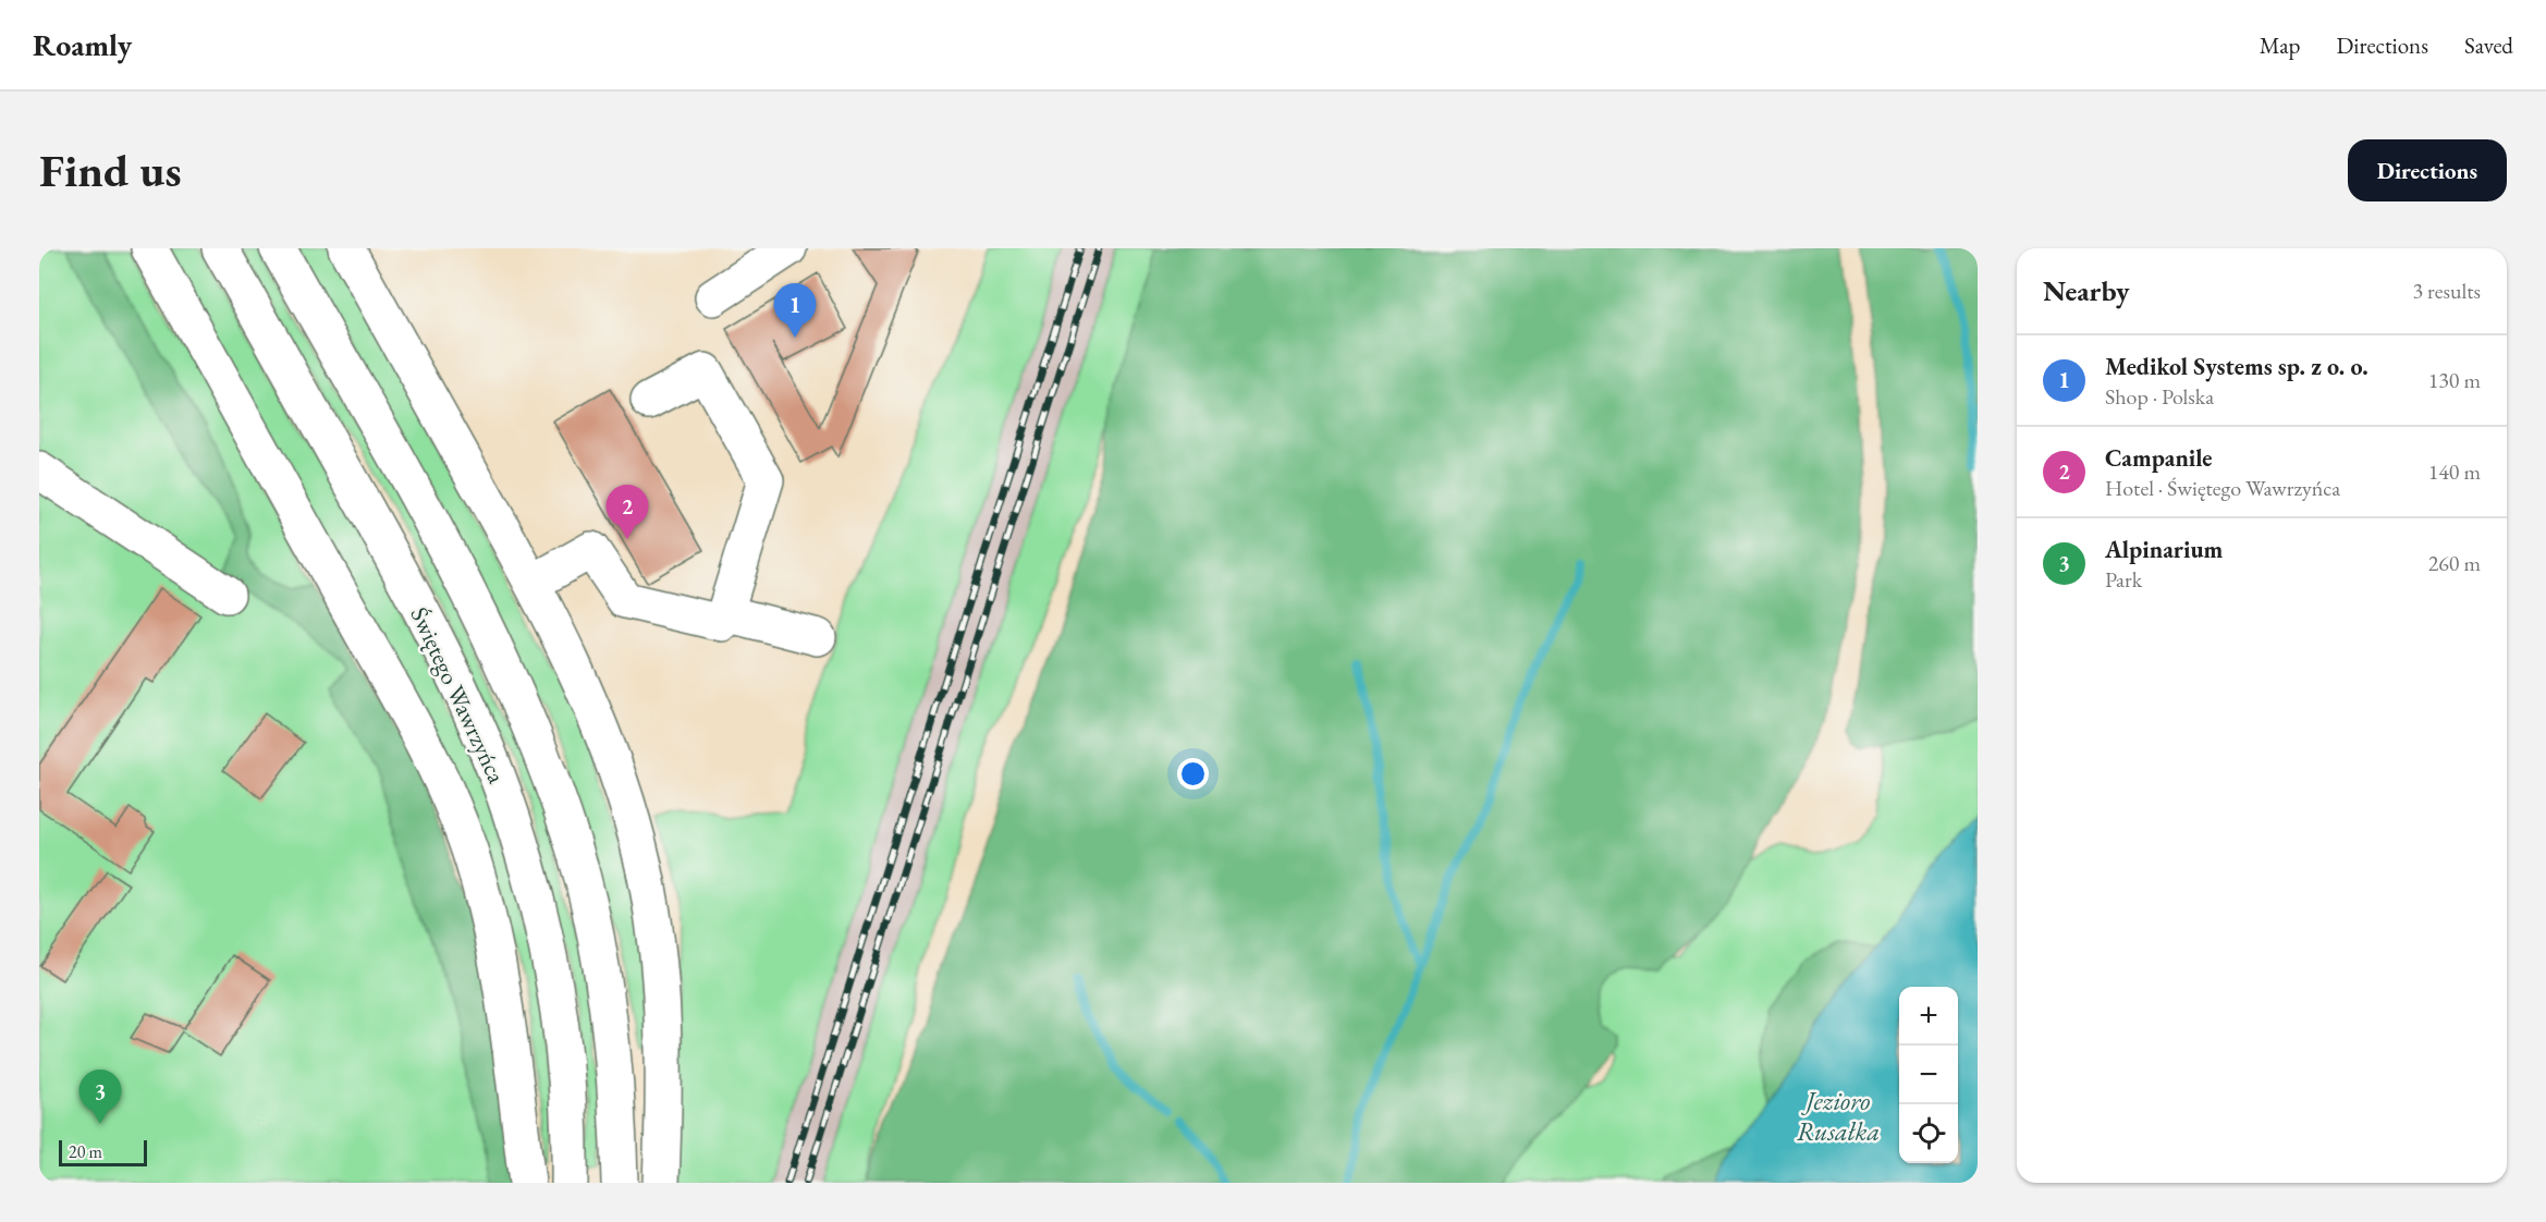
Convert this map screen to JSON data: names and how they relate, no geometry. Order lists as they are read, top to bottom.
{
  "streets": {
    "main road": ["Świętego Wawrzyńca"]
  },
  "water": ["Jezioro Rusałka"],
  "scale_bar": "20 m",
  "page": {
    "header": "Roamly",
    "nav": ["Map", "Directions", "Saved"],
    "buttons": "Directions",
    "title": "Find us",
    "heading": ["Nearby", "3 results"],
    "pins": ["1", "2", "3"],
    "list": [
      {
        "mark": "1",
        "name": "Medikol Systems sp. z o. o.",
        "note": "Shop · Polska",
        "value": "130 m"
      },
      {
        "mark": "2",
        "name": "Campanile",
        "note": "Hotel · Świętego Wawrzyńca",
        "value": "140 m"
      },
      {
        "mark": "3",
        "name": "Alpinarium",
        "note": "Park",
        "value": "260 m"
      }
    ],
    "map_buttons": ["+", "−"],
    "scale": "20 m"
  }
}
